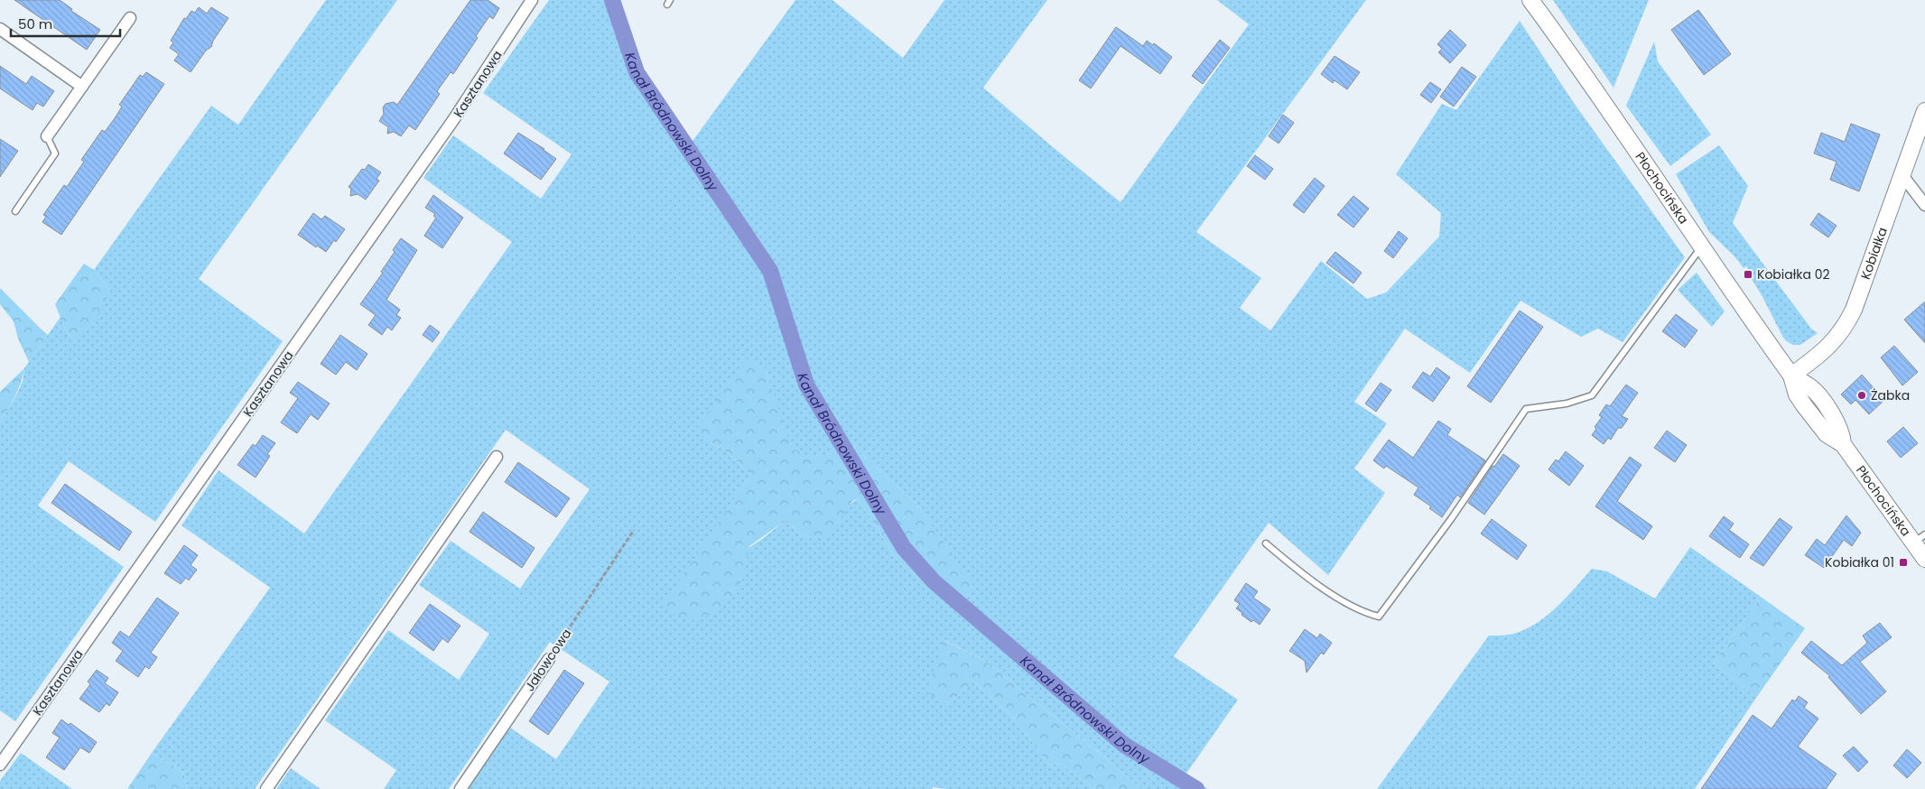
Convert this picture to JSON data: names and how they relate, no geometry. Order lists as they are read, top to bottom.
{
  "streets": {
    "main road": ["Płochocińska", "Kobiałka"],
    "street": ["Kasztanowa", "Jałowcowa"]
  },
  "crossings": [
    ["Płochocińska", "Kobiałka"]
  ],
  "water": ["Kanał Bródnowski Dolny"],
  "places": {
    "transit": ["Kobiałka 02", "Kobiałka 01"],
    "other": ["Żabka"]
  },
  "scale_bar": "50 m"
}
